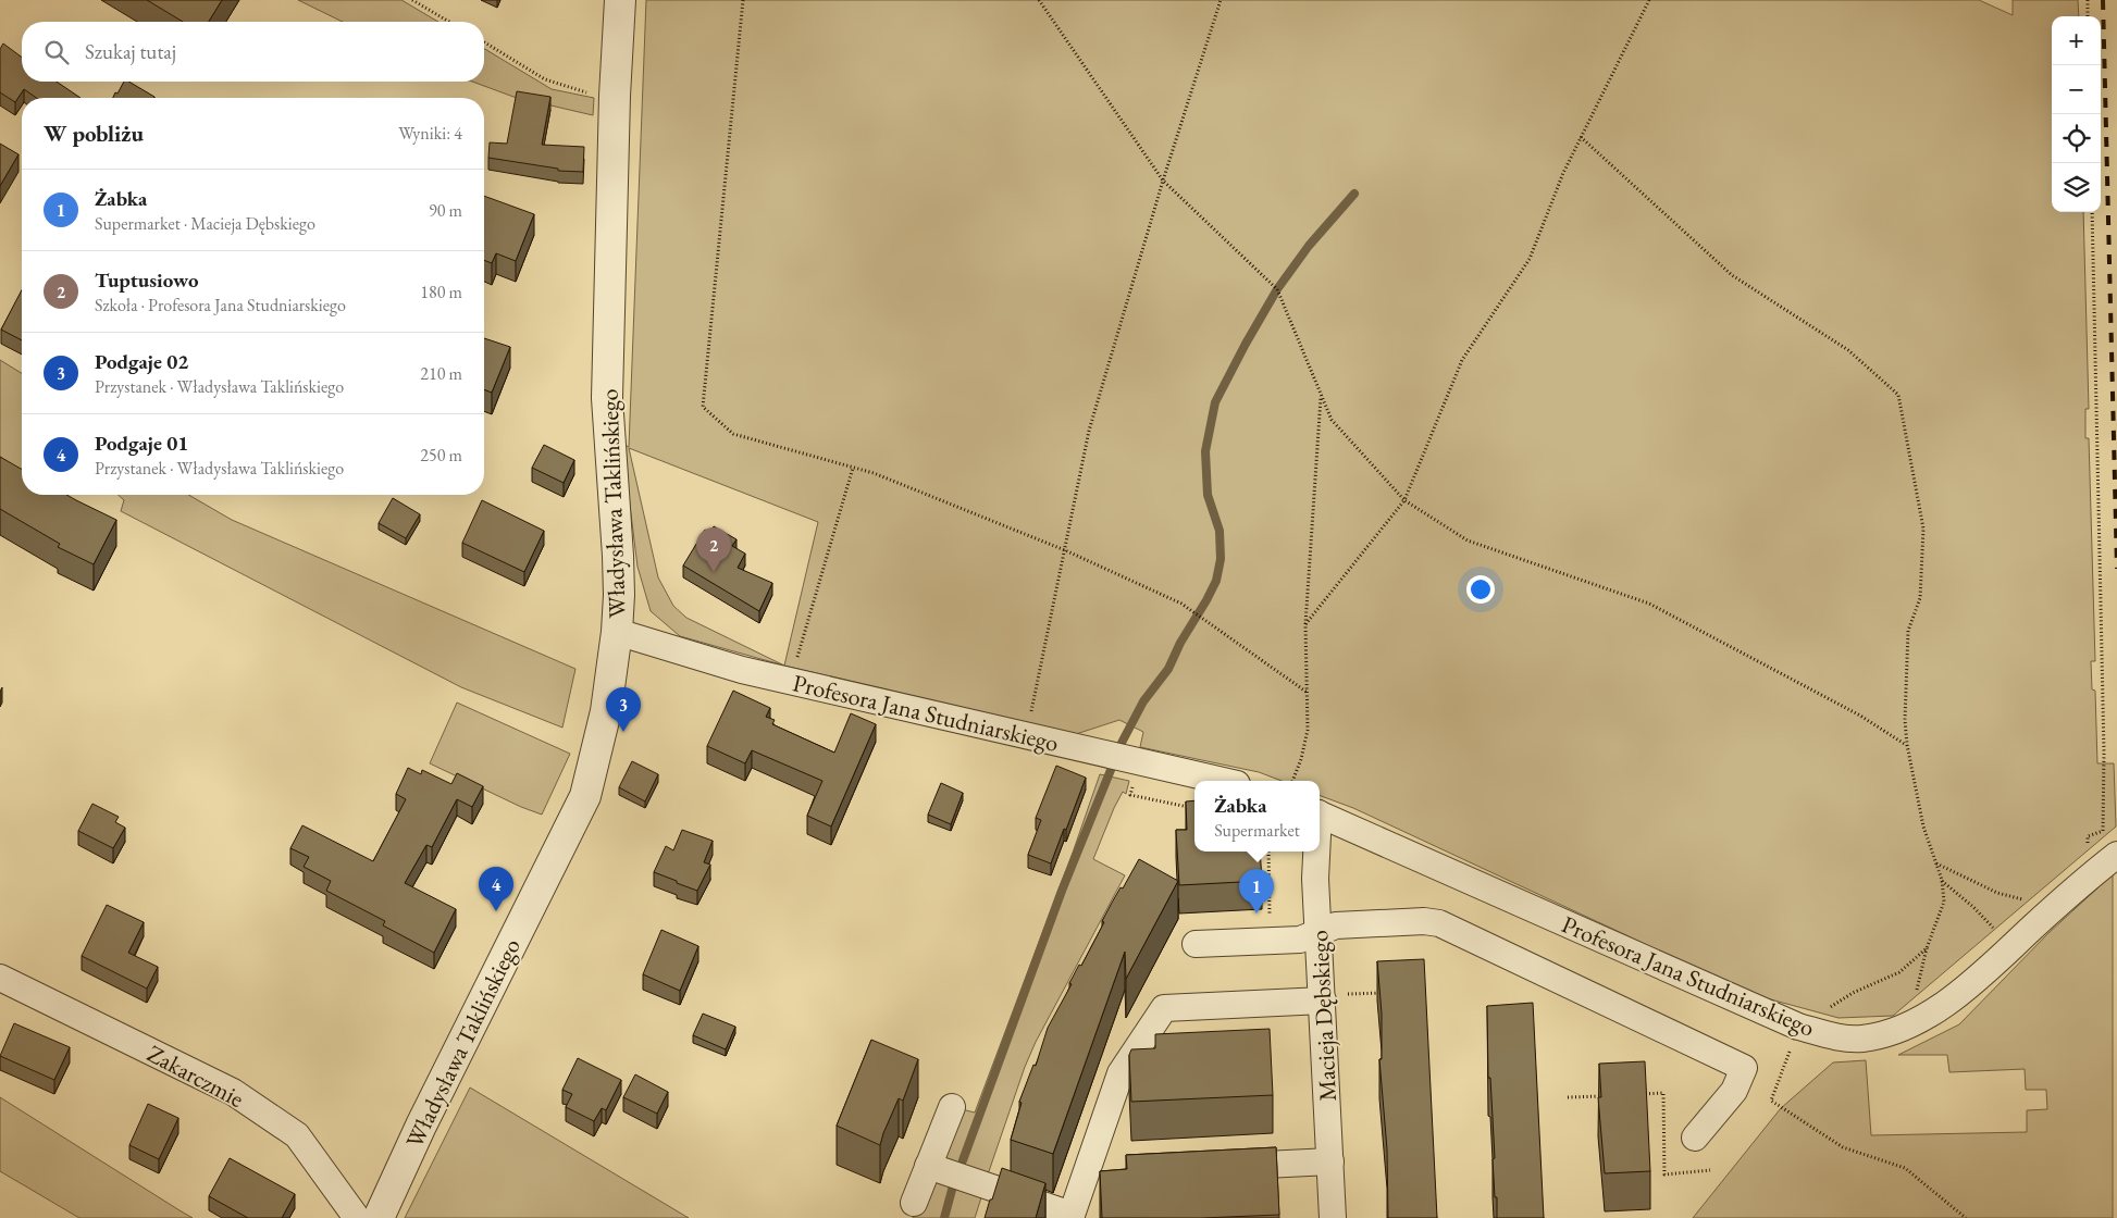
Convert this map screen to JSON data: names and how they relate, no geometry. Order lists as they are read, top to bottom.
{
  "streets": {
    "street": [
      "Władysława Taklińskiego",
      "Profesora Jana Studniarskiego",
      "Macieja Dębskiego",
      "Zakarczmie"
    ]
  },
  "crossings": [
    ["Władysława Taklińskiego", "Profesora Jana Studniarskiego"]
  ],
  "page": {
    "map_buttons": ["+", "−"],
    "search": "Szukaj tutaj",
    "heading": ["W pobliżu", "Wyniki: 4"],
    "list": [
      {
        "mark": "1",
        "name": "Żabka",
        "note": "Supermarket · Macieja Dębskiego",
        "value": "90 m"
      },
      {
        "mark": "2",
        "name": "Tuptusiowo",
        "note": "Szkoła · Profesora Jana Studniarskiego",
        "value": "180 m"
      },
      {
        "mark": "3",
        "name": "Podgaje 02",
        "note": "Przystanek · Władysława Taklińskiego",
        "value": "210 m"
      },
      {
        "mark": "4",
        "name": "Podgaje 01",
        "note": "Przystanek · Władysława Taklińskiego",
        "value": "250 m"
      }
    ],
    "pins": [
      "2",
      "3",
      "4",
      "1"
    ],
    "popup": ["Żabka", "Supermarket"]
  }
}
